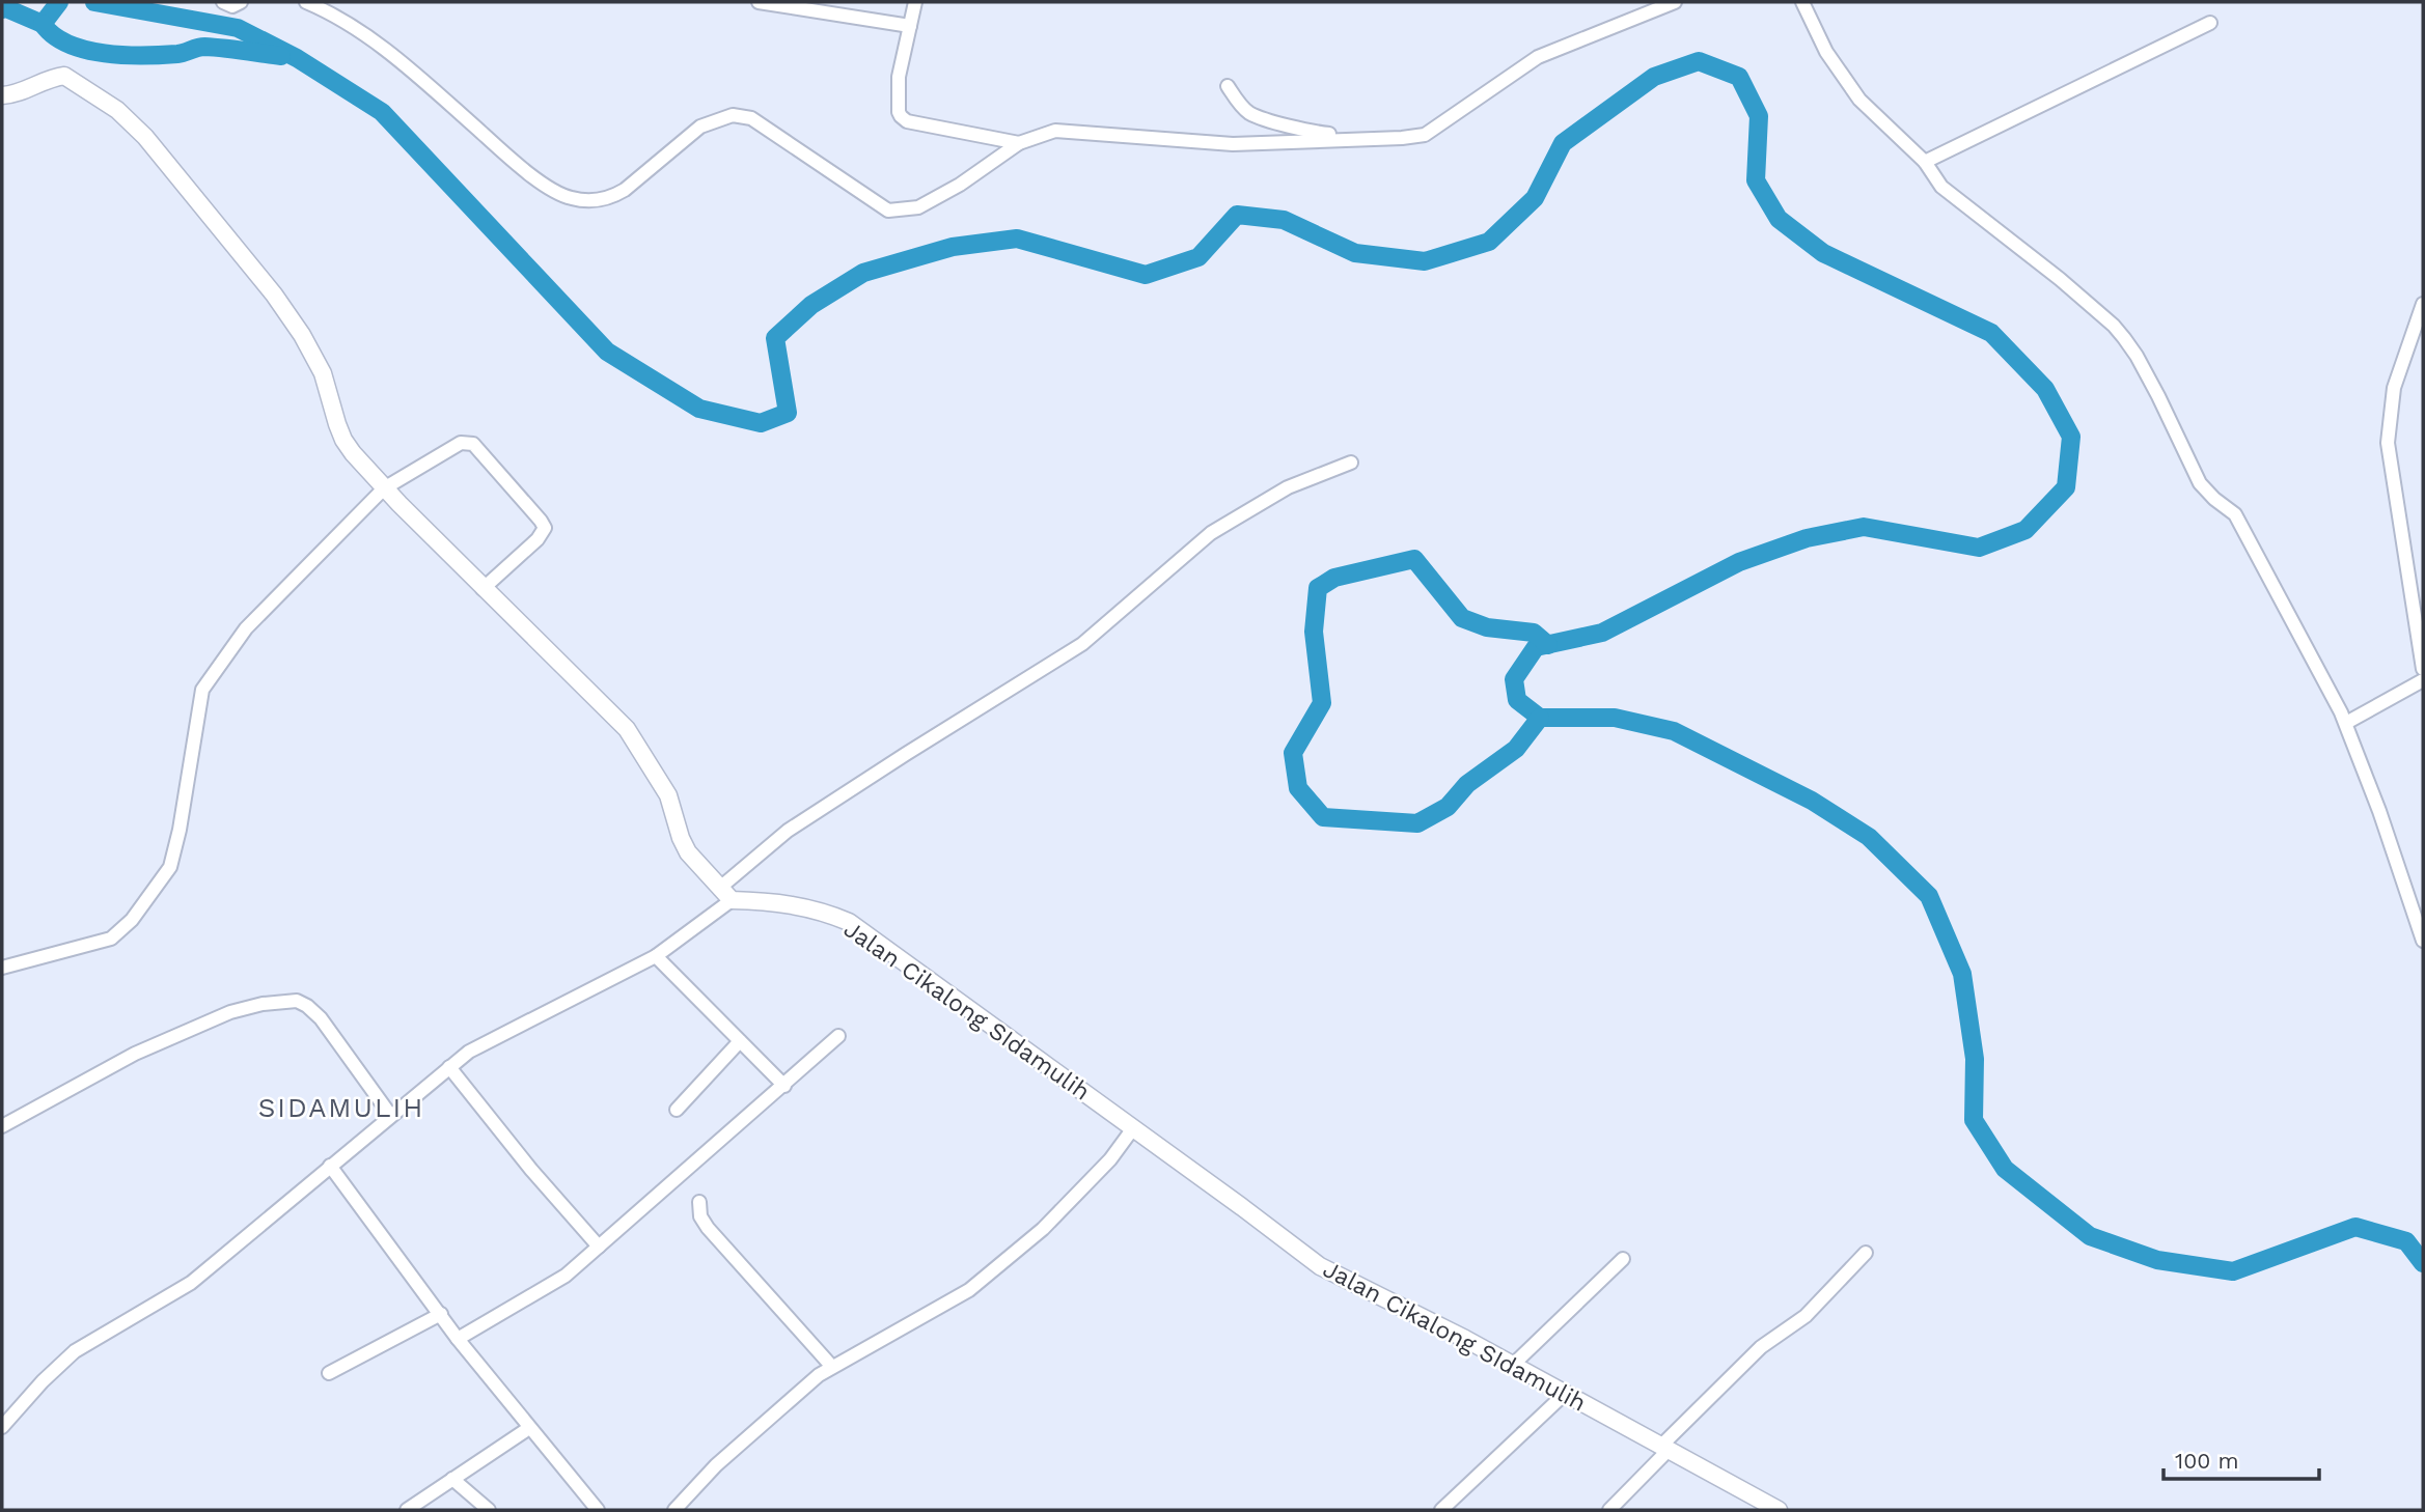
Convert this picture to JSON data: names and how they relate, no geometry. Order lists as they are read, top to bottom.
{
  "streets": {
    "street": ["Jalan Cikalong SIdamulih"]
  },
  "districts": ["SIDAMULIH"],
  "scale_bar": "100 m"
}
